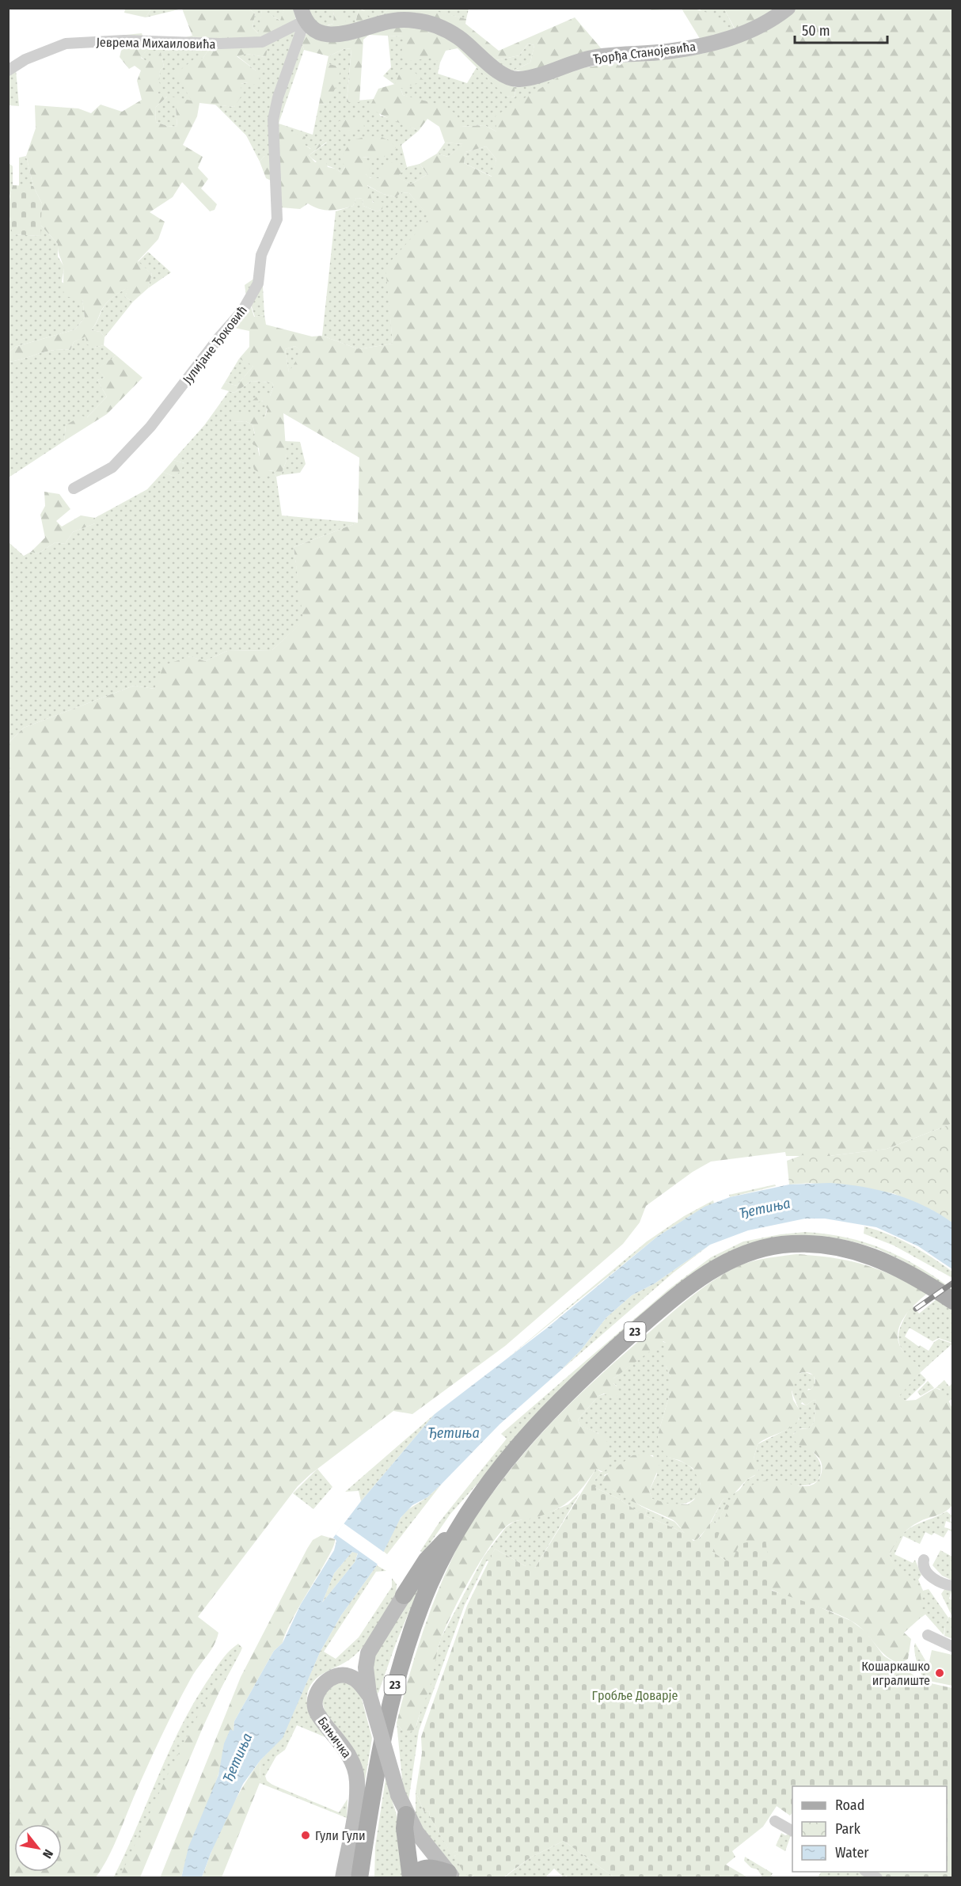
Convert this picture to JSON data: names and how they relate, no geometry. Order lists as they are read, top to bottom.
{
  "streets": {
    "main road": ["23"],
    "street": [
      "Јеврема Михаиловића",
      "Ђорђа Станојевића",
      "Јулијане Ђоковић",
      "Бањичка"
    ]
  },
  "crossings": [
    ["Јеврема Михаиловића", "Ђорђа Станојевића"],
    ["Јеврема Михаиловића", "Јулијане Ђоковић"],
    ["Ђорђа Станојевића", "Јулијане Ђоковић"]
  ],
  "water": ["Ђетиња"],
  "parks": ["Гробље Доварје"],
  "places": ["Кошаркашко игралиште", "Гули Гули"],
  "legend": ["Road", "Park", "Water"],
  "scale_bar": "50 m",
  "north": "bottom right"
}
